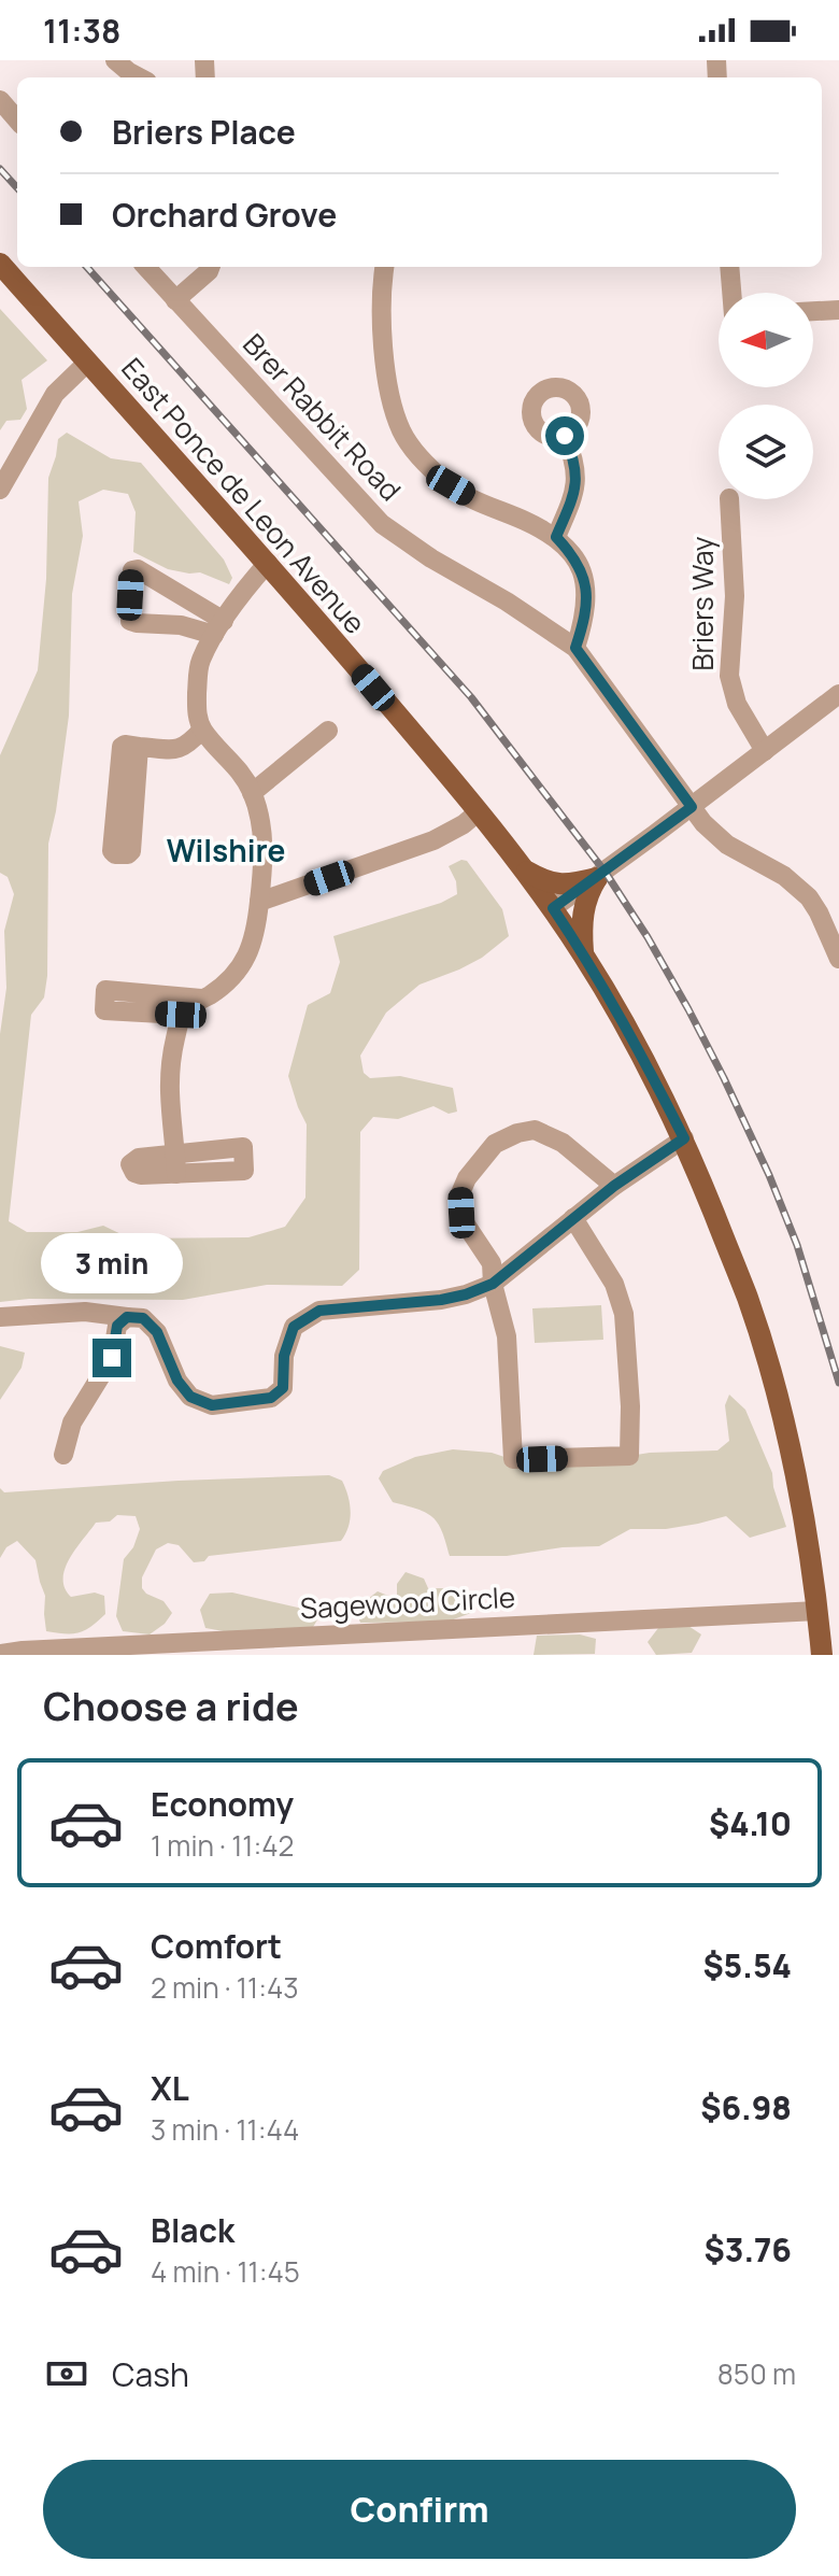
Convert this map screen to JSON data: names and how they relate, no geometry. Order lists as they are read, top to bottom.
{
  "streets": {
    "main road": ["East Ponce de Leon Avenue"],
    "street": ["Brer Rabbit Road", "Briers Way", "Sagewood Circle"]
  },
  "crossings": [
    ["East Ponce de Leon Avenue", "Sagewood Circle"]
  ],
  "districts": ["Wilshire"],
  "north": "left",
  "page": {
    "status": "11:38",
    "banner": ["Briers Place", "Orchard Grove"],
    "bubble": "3 min",
    "heading": "Choose a ride",
    "list": [
      {
        "name": "Economy",
        "note": "1 min · 11:42",
        "value": "$4.10"
      },
      {
        "name": "Comfort",
        "note": "2 min · 11:43",
        "value": "$5.54"
      },
      {
        "name": "XL",
        "note": "3 min · 11:44",
        "value": "$6.98"
      },
      {
        "name": "Black",
        "note": "4 min · 11:45",
        "value": "$3.76"
      }
    ],
    "pay": ["Cash", "850 m"],
    "buttons": "Confirm"
  }
}
